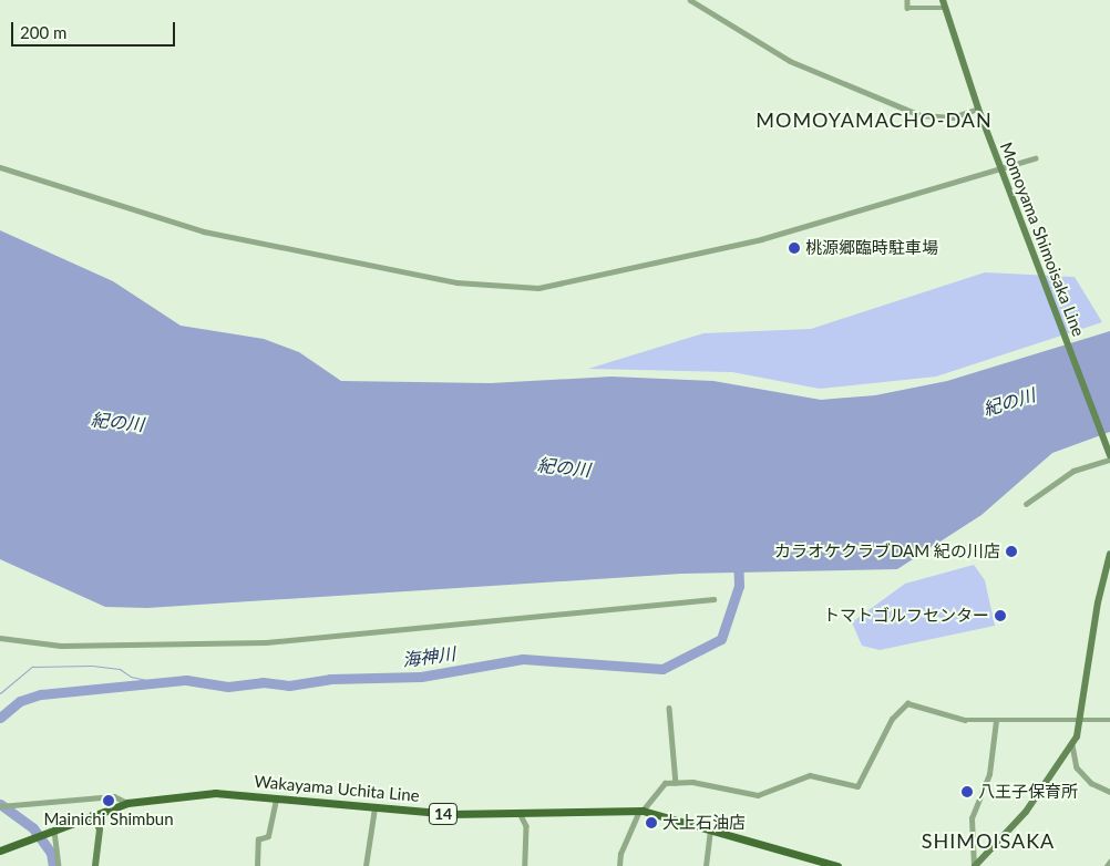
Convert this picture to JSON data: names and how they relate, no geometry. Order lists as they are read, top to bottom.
{
  "streets": {
    "main road": ["Momoyama Shimoisaka Line", "Wakayama Uchita Line", "14"]
  },
  "districts": ["MOMOYAMACHO-DAN", "SHIMOISAKA"],
  "water": ["紀の川", "海神川"],
  "places": [
    "桃源郷臨時駐車場",
    "カラオケクラブDAM 紀の川店",
    "トマトゴルフセンター",
    "八王子保育所",
    "Mainichi Shimbun",
    "大上石油店"
  ],
  "scale_bar": "200 m"
}
